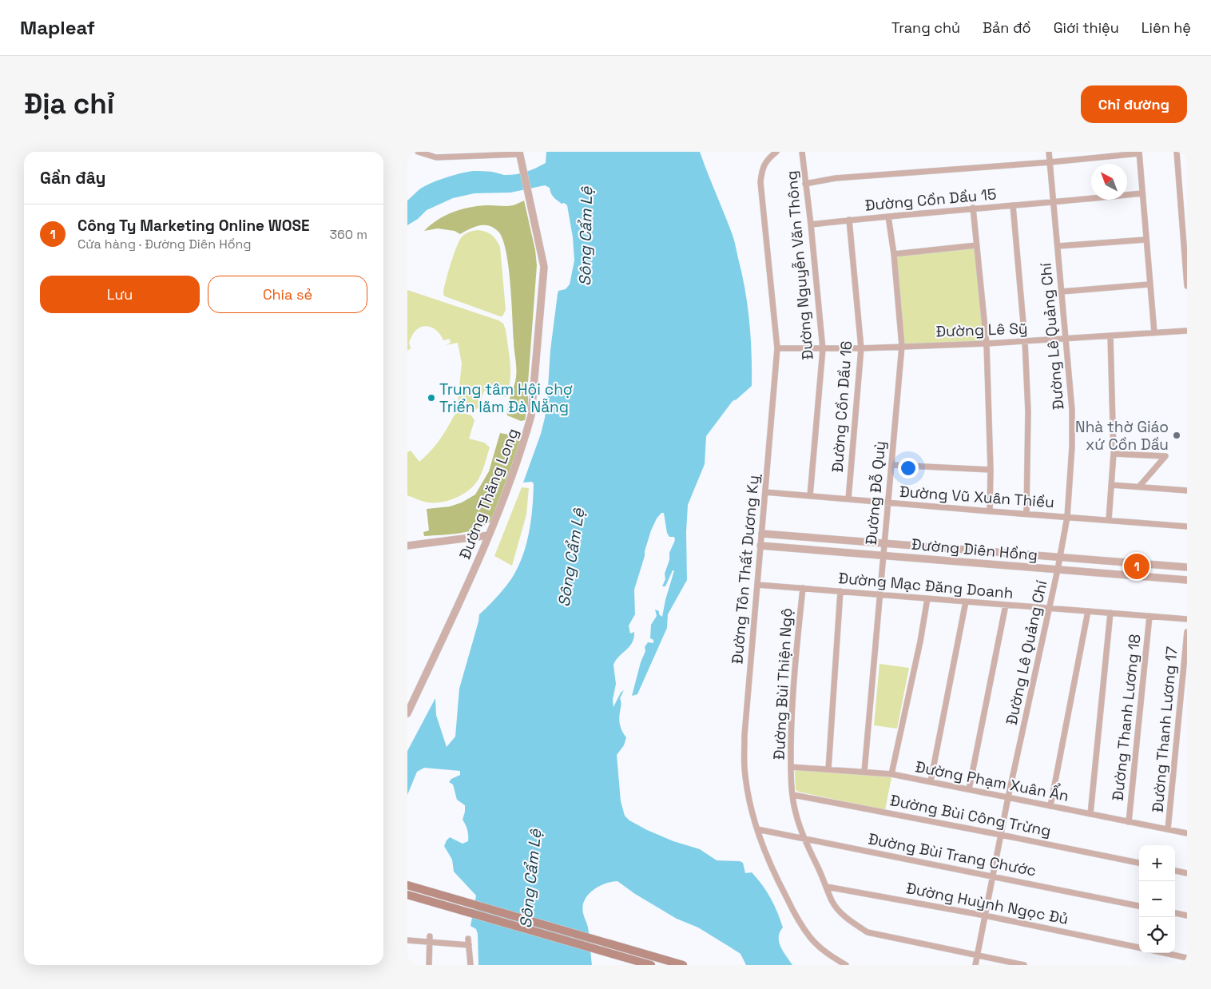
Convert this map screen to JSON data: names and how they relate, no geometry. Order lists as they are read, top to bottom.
{
  "streets": {
    "street": [
      "Đường Cồn Dầu 15",
      "Đường Nguyễn Văn Thông",
      "Đường Lê Sỹ",
      "Đường Lê Quảng Chí",
      "Đường Cồn Dầu 16",
      "Đường Đỗ Quỳ",
      "Đường Thăng Long",
      "Đường Vũ Xuân Thiều",
      "Đường Diên Hồng",
      "Đường Tôn Thất Dương Kỵ",
      "Đường Mạc Đăng Doanh",
      "Đường Bùi Thiện Ngộ",
      "Đường Thanh Lương 18",
      "Đường Thanh Lương 17",
      "Đường Phạm Xuân Ẩn",
      "Đường Bùi Công Trừng",
      "Đường Bùi Trang Chước",
      "Đường Huỳnh Ngọc Đủ"
    ]
  },
  "crossings": [
    ["Đường Cồn Dầu 15", "Đường Nguyễn Văn Thông"],
    ["Đường Cồn Dầu 15", "Đường Lê Quảng Chí"],
    ["Đường Cồn Dầu 15", "Đường Cồn Dầu 16"],
    ["Đường Cồn Dầu 15", "Đường Đỗ Quỳ"],
    ["Đường Nguyễn Văn Thông", "Đường Lê Sỹ"],
    ["Đường Nguyễn Văn Thông", "Đường Vũ Xuân Thiều"],
    ["Đường Lê Sỹ", "Đường Lê Quảng Chí"],
    ["Đường Lê Sỹ", "Đường Cồn Dầu 16"],
    ["Đường Lê Sỹ", "Đường Đỗ Quỳ"],
    ["Đường Lê Sỹ", "Đường Tôn Thất Dương Kỵ"],
    ["Đường Lê Quảng Chí", "Đường Vũ Xuân Thiều"],
    ["Đường Lê Quảng Chí", "Đường Diên Hồng"],
    ["Đường Lê Quảng Chí", "Đường Mạc Đăng Doanh"],
    ["Đường Lê Quảng Chí", "Đường Bùi Thiện Ngộ"],
    ["Đường Lê Quảng Chí", "Đường Phạm Xuân Ẩn"],
    ["Đường Lê Quảng Chí", "Đường Bùi Công Trừng"],
    ["Đường Lê Quảng Chí", "Đường Bùi Trang Chước"],
    ["Đường Lê Quảng Chí", "Đường Huỳnh Ngọc Đủ"],
    ["Đường Cồn Dầu 16", "Đường Vũ Xuân Thiều"],
    ["Đường Đỗ Quỳ", "Đường Vũ Xuân Thiều"],
    ["Đường Đỗ Quỳ", "Đường Diên Hồng"],
    ["Đường Đỗ Quỳ", "Đường Mạc Đăng Doanh"],
    ["Đường Đỗ Quỳ", "Đường Phạm Xuân Ẩn"],
    ["Đường Vũ Xuân Thiều", "Đường Tôn Thất Dương Kỵ"],
    ["Đường Diên Hồng", "Đường Tôn Thất Dương Kỵ"],
    ["Đường Tôn Thất Dương Kỵ", "Đường Mạc Đăng Doanh"],
    ["Đường Tôn Thất Dương Kỵ", "Đường Bùi Trang Chước"],
    ["Đường Mạc Đăng Doanh", "Đường Bùi Thiện Ngộ"],
    ["Đường Mạc Đăng Doanh", "Đường Thanh Lương 18"],
    ["Đường Bùi Thiện Ngộ", "Đường Phạm Xuân Ẩn"],
    ["Đường Bùi Thiện Ngộ", "Đường Bùi Công Trừng"],
    ["Đường Bùi Thiện Ngộ", "Đường Bùi Trang Chước"],
    ["Đường Bùi Thiện Ngộ", "Đường Huỳnh Ngọc Đủ"],
    ["Đường Thanh Lương 18", "Đường Phạm Xuân Ẩn"],
    ["Đường Thanh Lương 17", "Đường Phạm Xuân Ẩn"]
  ],
  "water": ["Sông Cẩm Lệ"],
  "places": ["Trung tâm Hội chợ Triển lãm Đà Nẵng", "Nhà thờ Giáo xứ Cồn Dầu"],
  "north": "top left",
  "page": {
    "header": "Mapleaf",
    "nav": [
      "Trang chủ",
      "Bản đồ",
      "Giới thiệu",
      "Liên hệ"
    ],
    "buttons": [
      "Chỉ đường",
      ["Lưu", "Chia sẻ"]
    ],
    "title": "Địa chỉ",
    "heading": "Gần đây",
    "list": [
      {
        "mark": "1",
        "name": "Công Ty Marketing Online WOSE",
        "note": "Cửa hàng · Đường Diên Hồng",
        "value": "360 m"
      }
    ],
    "pins": "1",
    "map_buttons": ["+", "−"]
  }
}
